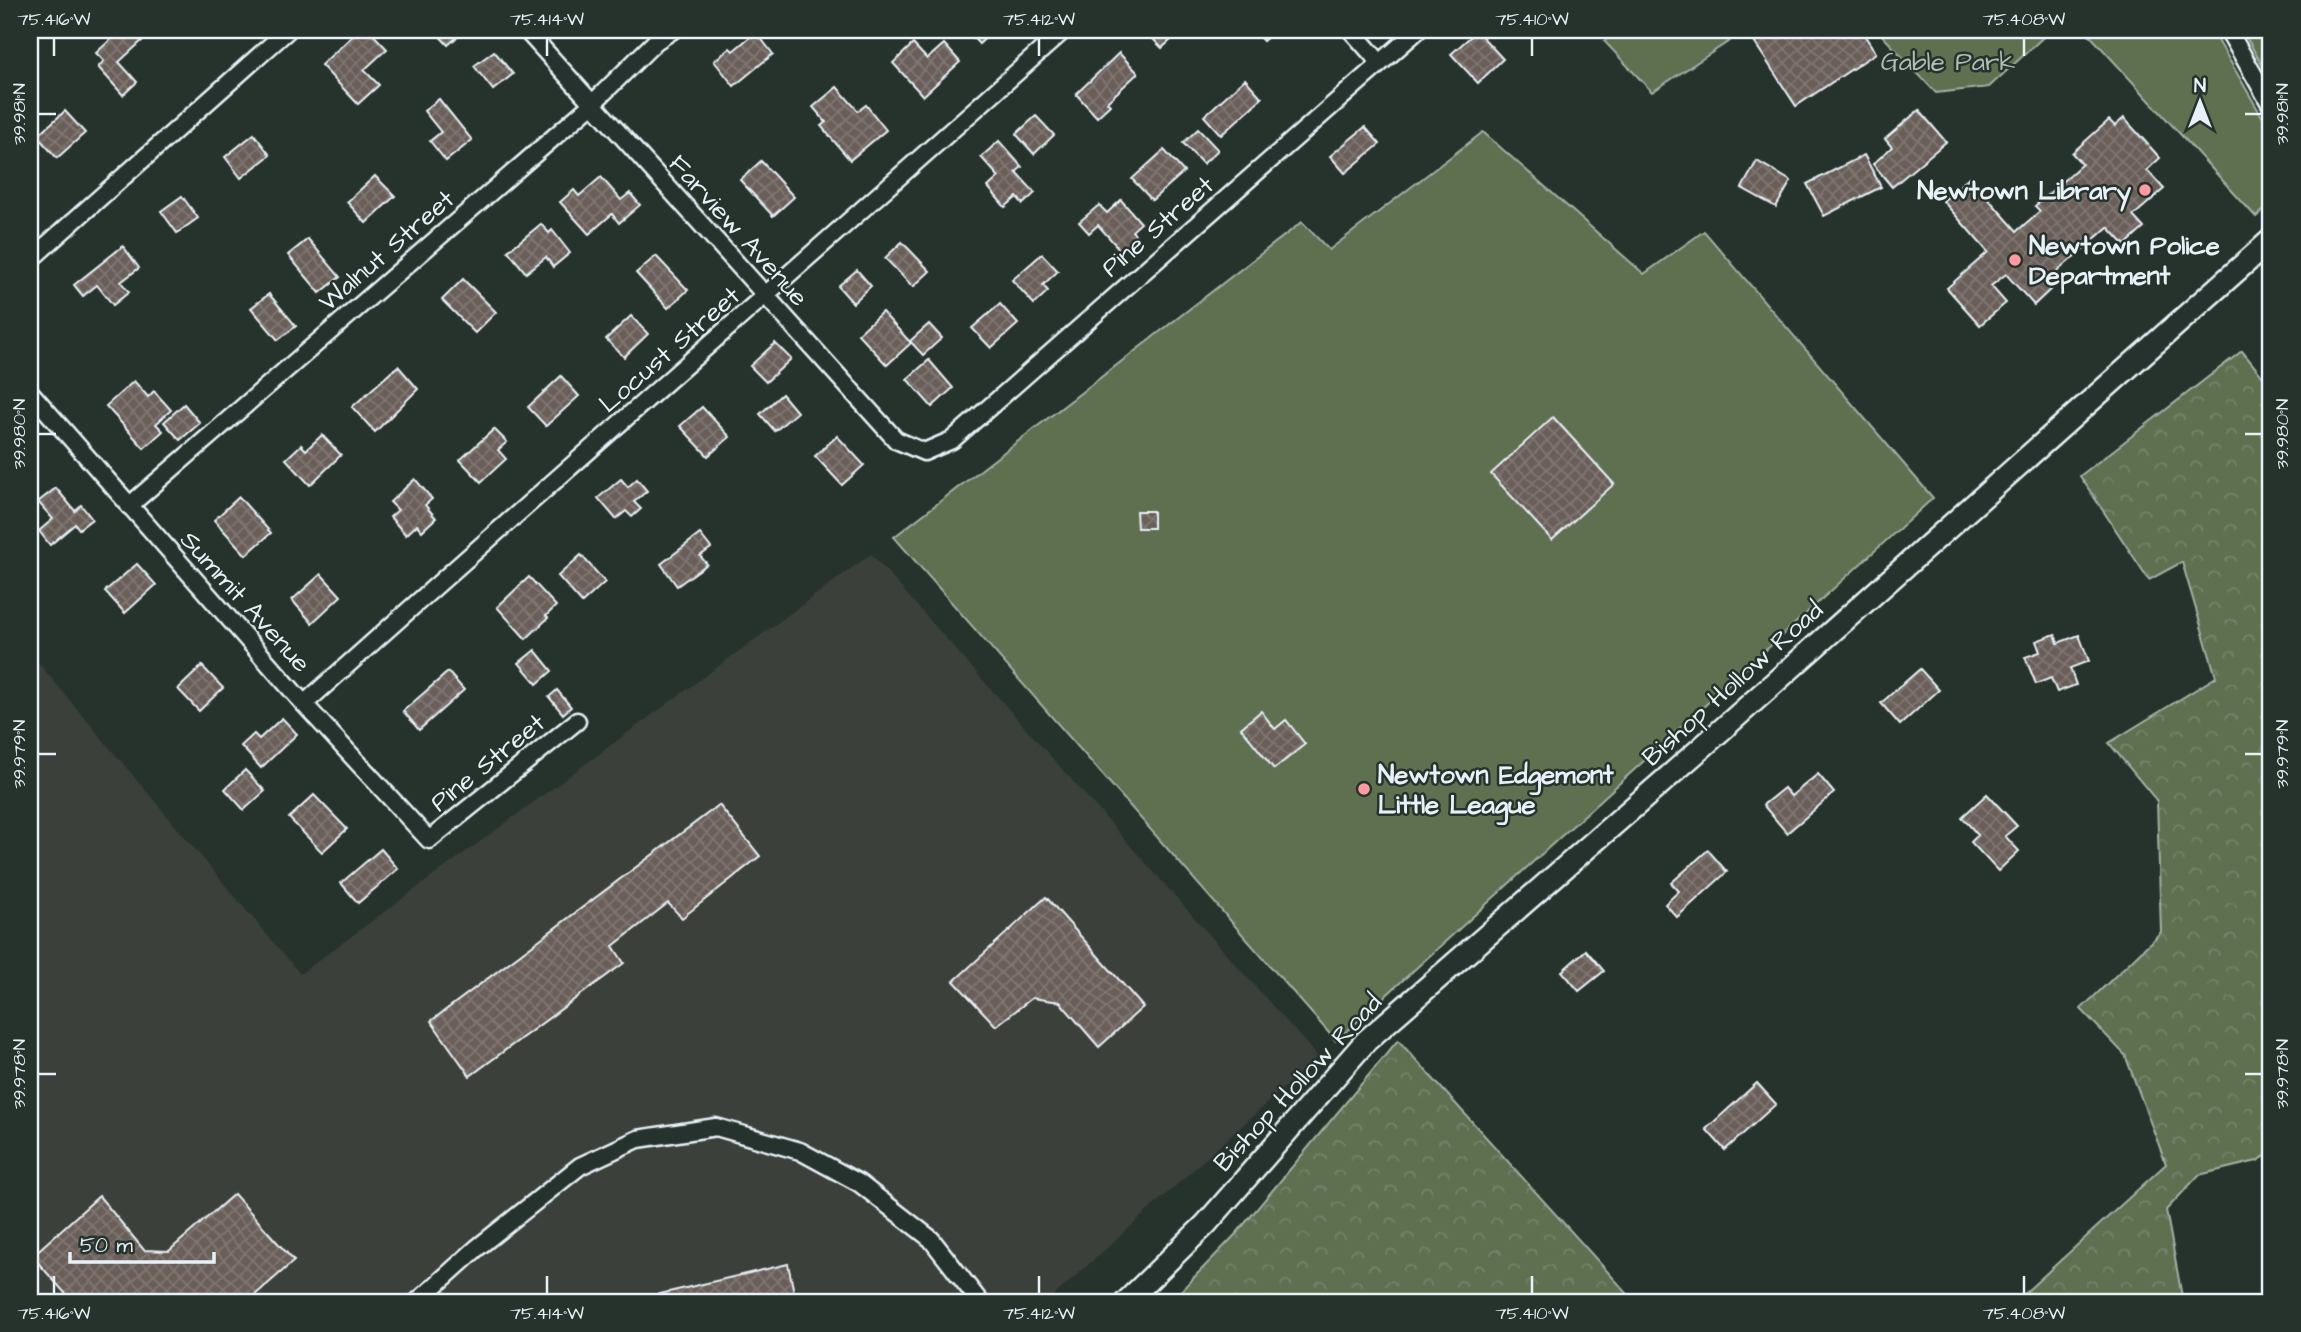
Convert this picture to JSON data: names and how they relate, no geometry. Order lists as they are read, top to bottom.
{
  "streets": {
    "street": [
      "Pine Street",
      "Farview Avenue",
      "Walnut Street",
      "Locust Street",
      "Summit Avenue",
      "Bishop Hollow Road"
    ]
  },
  "crossings": [
    ["Pine Street", "Farview Avenue"],
    ["Pine Street", "Summit Avenue"],
    ["Farview Avenue", "Walnut Street"],
    ["Farview Avenue", "Locust Street"],
    ["Walnut Street", "Summit Avenue"],
    ["Locust Street", "Summit Avenue"]
  ],
  "parks": ["Gable Park"],
  "places": ["Newtown Library", "Newtown Police Department", "Newtown Edgemont Little League"],
  "scale_bar": "50 m",
  "north": "top",
  "coordinates": [
    "75.416°W",
    "75.414°W",
    "75.412°W",
    "75.410°W",
    "75.408°W",
    "39.981°N",
    "39.980°N",
    "39.979°N",
    "39.978°N"
  ]
}
